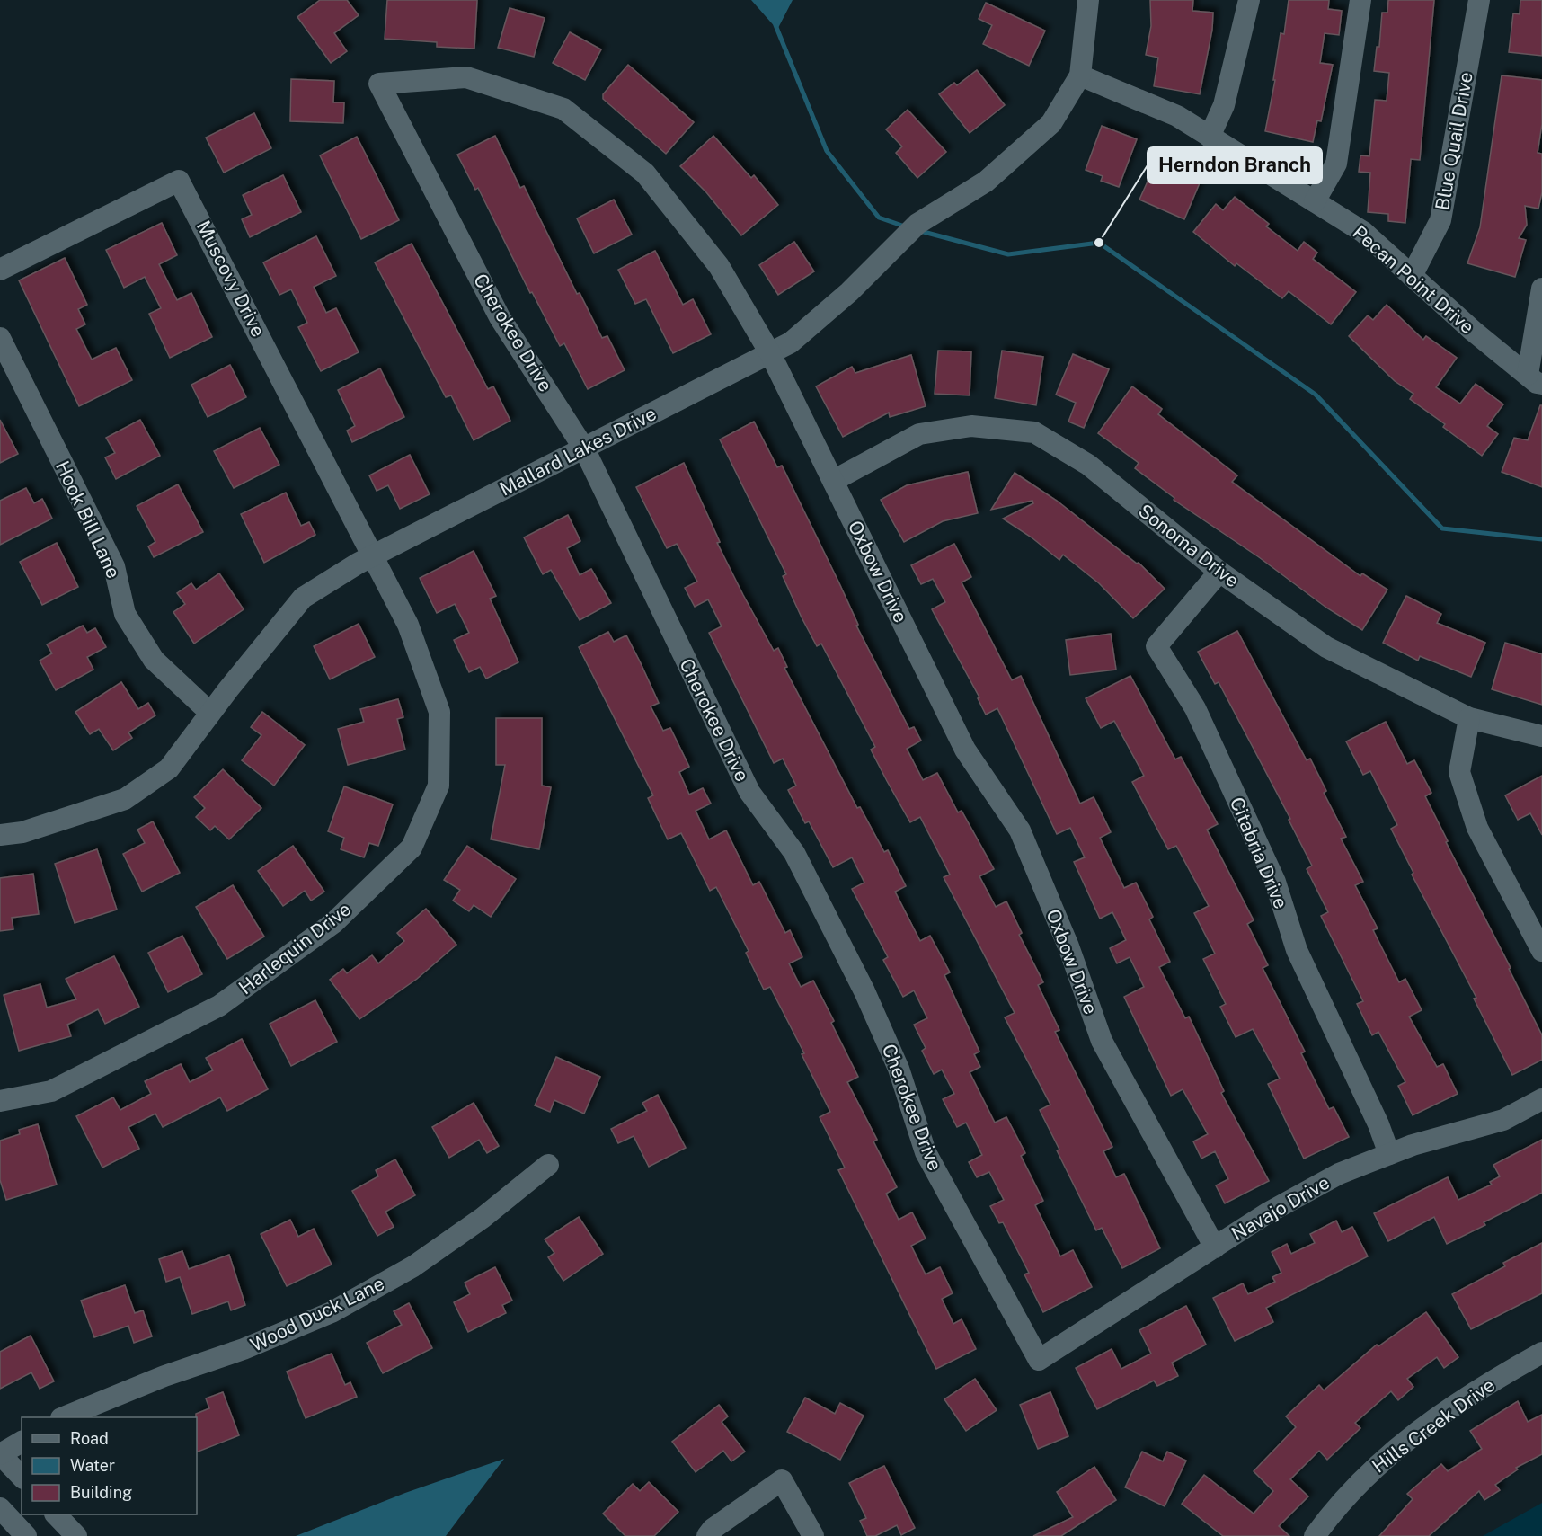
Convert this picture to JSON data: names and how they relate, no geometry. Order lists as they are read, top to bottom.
{
  "streets": {
    "street": [
      "Blue Quail Drive",
      "Muscovy Drive",
      "Pecan Point Drive",
      "Cherokee Drive",
      "Mallard Lakes Drive",
      "Hook Bill Lane",
      "Sonoma Drive",
      "Oxbow Drive",
      "Citabria Drive",
      "Harlequin Drive",
      "Navajo Drive",
      "Wood Duck Lane",
      "Hills Creek Drive"
    ]
  },
  "crossings": [
    ["Blue Quail Drive", "Pecan Point Drive"],
    ["Muscovy Drive", "Mallard Lakes Drive"],
    ["Muscovy Drive", "Harlequin Drive"],
    ["Pecan Point Drive", "Mallard Lakes Drive"],
    ["Cherokee Drive", "Mallard Lakes Drive"],
    ["Cherokee Drive", "Oxbow Drive"],
    ["Cherokee Drive", "Navajo Drive"],
    ["Mallard Lakes Drive", "Hook Bill Lane"],
    ["Mallard Lakes Drive", "Oxbow Drive"],
    ["Mallard Lakes Drive", "Harlequin Drive"],
    ["Sonoma Drive", "Oxbow Drive"],
    ["Sonoma Drive", "Citabria Drive"],
    ["Oxbow Drive", "Navajo Drive"],
    ["Citabria Drive", "Navajo Drive"]
  ],
  "places": ["Herndon Branch"],
  "legend": ["Road", "Water", "Building"]
}
